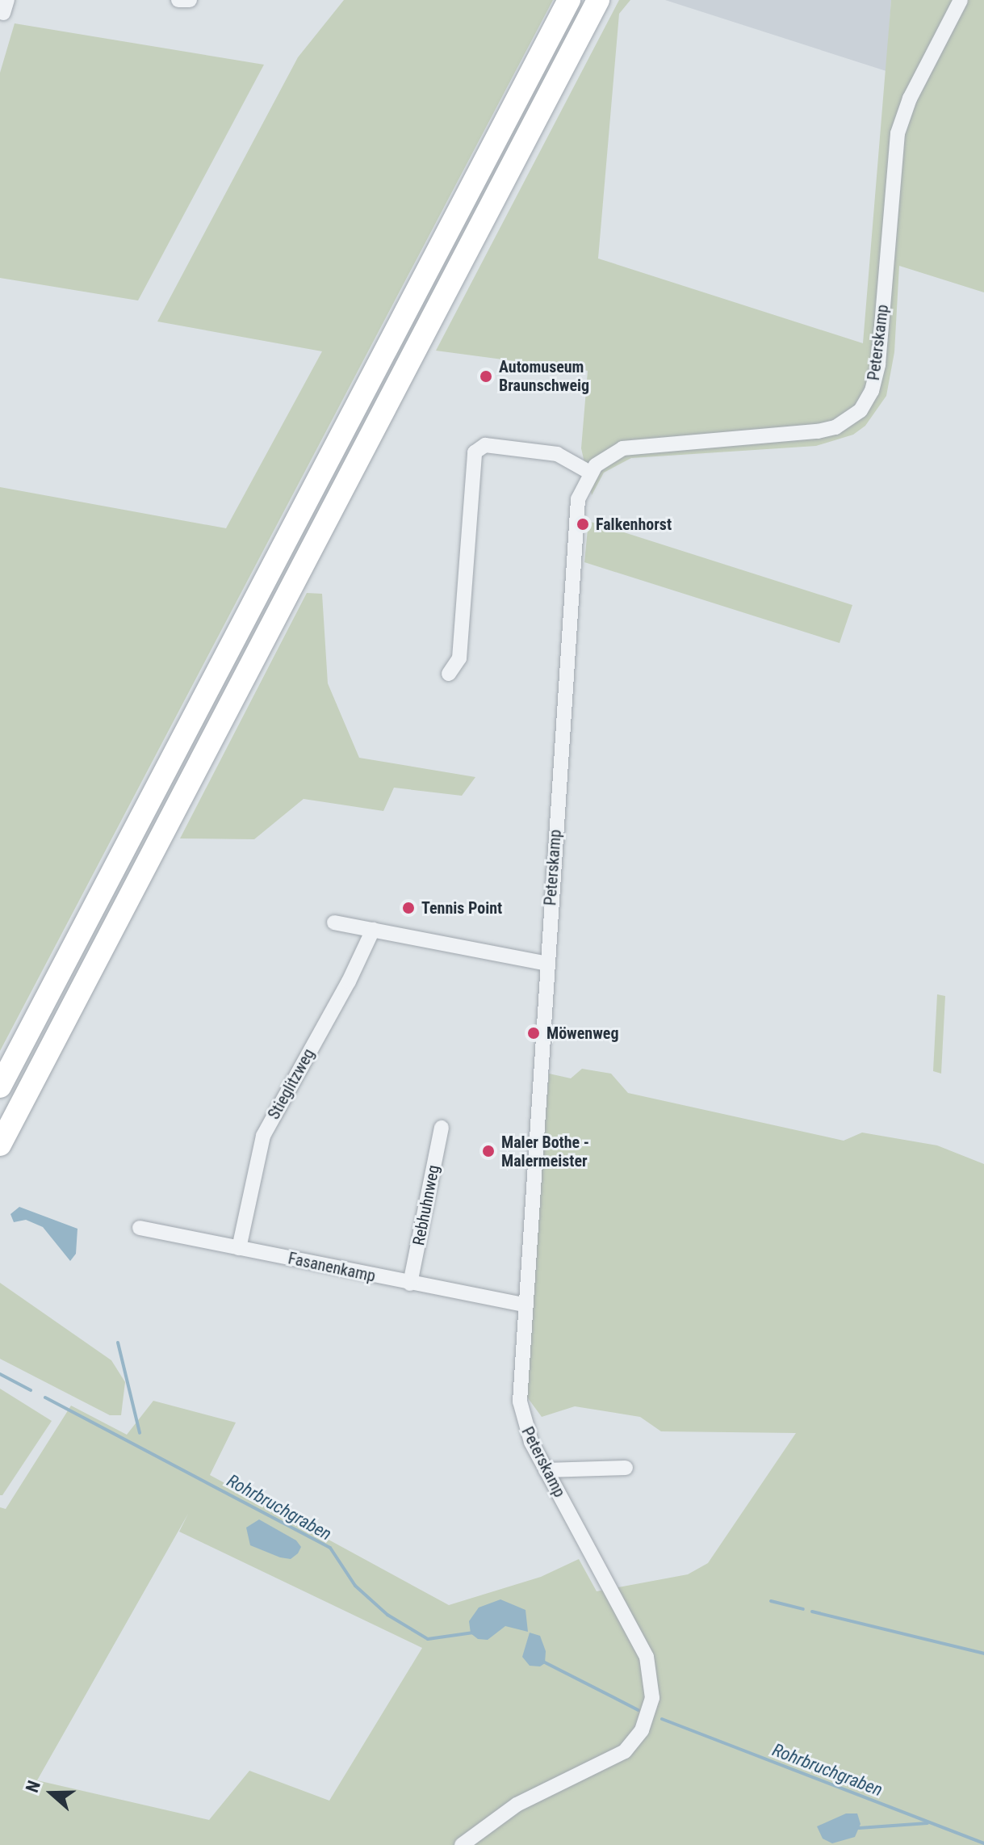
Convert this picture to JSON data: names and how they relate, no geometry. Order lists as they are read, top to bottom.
{
  "streets": {
    "street": [
      "Peterskamp",
      "Stieglitzweg",
      "Rebhuhnweg",
      "Fasanenkamp"
    ]
  },
  "crossings": [
    ["Peterskamp", "Fasanenkamp"],
    ["Stieglitzweg", "Fasanenkamp"],
    ["Rebhuhnweg", "Fasanenkamp"]
  ],
  "water": ["Rohrbruchgraben"],
  "places": [
    "Automuseum Braunschweig",
    "Falkenhorst",
    "Tennis Point",
    "Möwenweg",
    "Maler Bothe - Malermeister"
  ],
  "north": "left"
}
